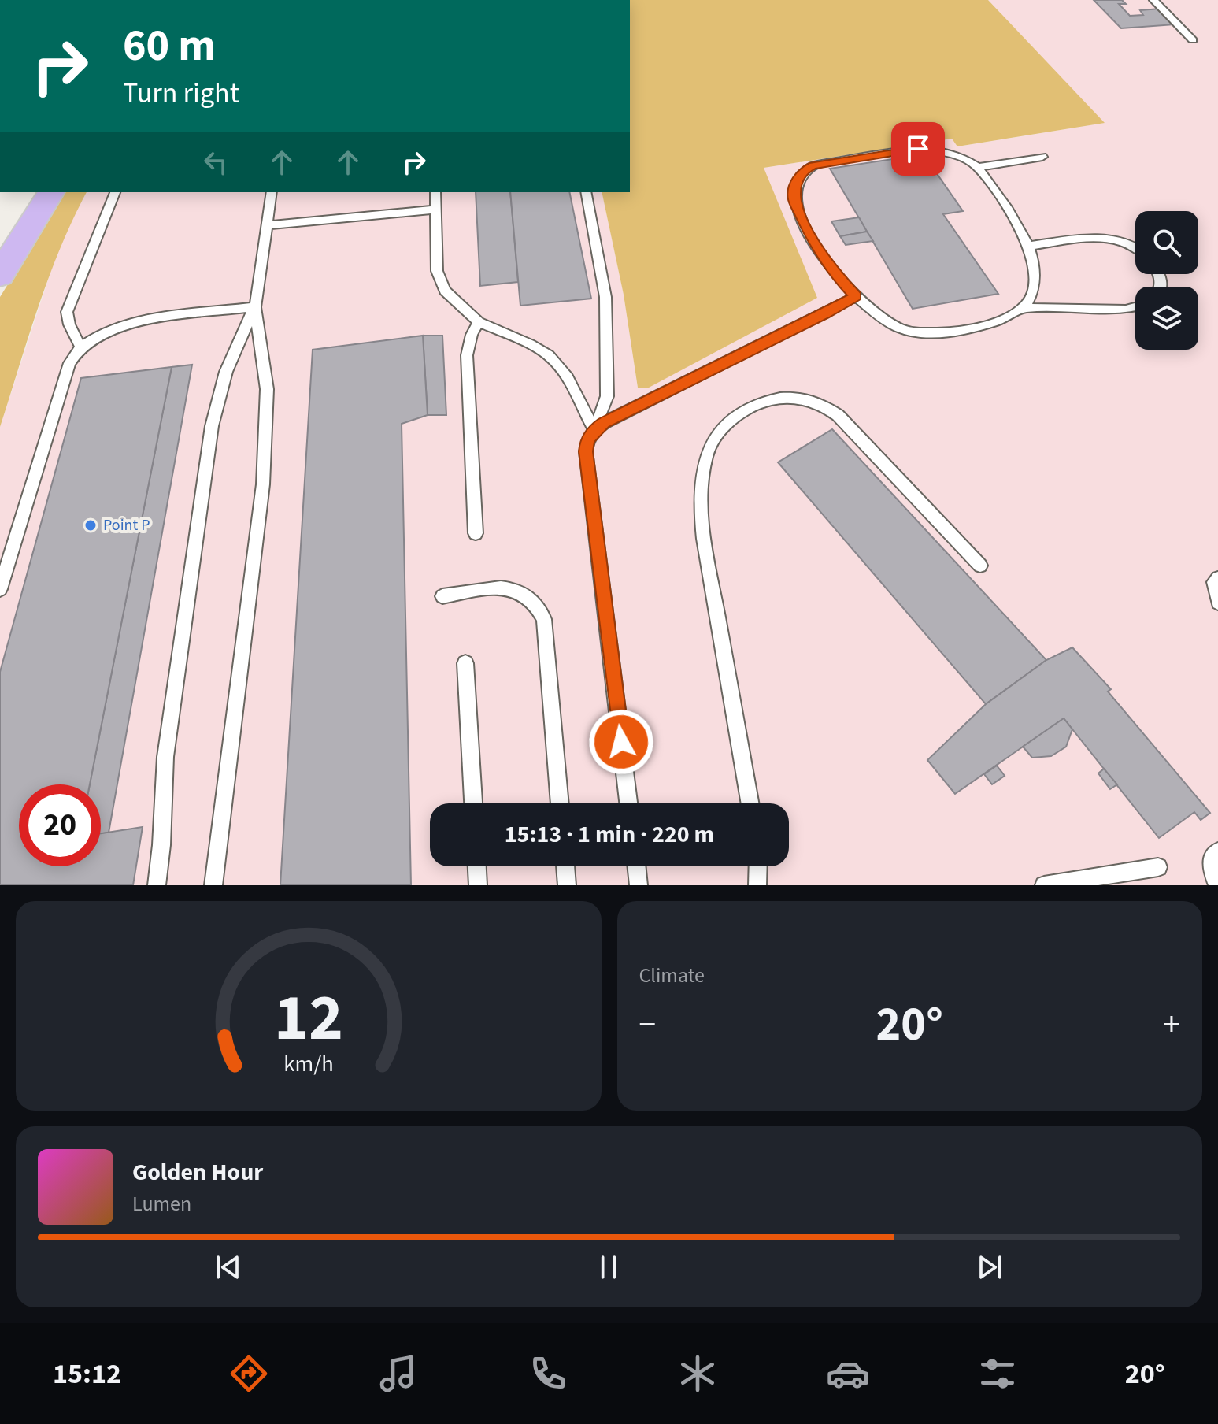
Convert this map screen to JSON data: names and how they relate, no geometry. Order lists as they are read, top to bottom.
{
  "places": ["Point P"],
  "page": {
    "turn": ["60 m", "Turn right"],
    "limit": "20",
    "trip": "15:13 · 1 min · 220 m",
    "tile": "Climate",
    "heat": ["−", "20°", "+"],
    "song": ["Golden Hour", "Lumen"],
    "tabs": ["15:12", "20°"],
    "gauge": ["12", "km/h"]
  }
}
